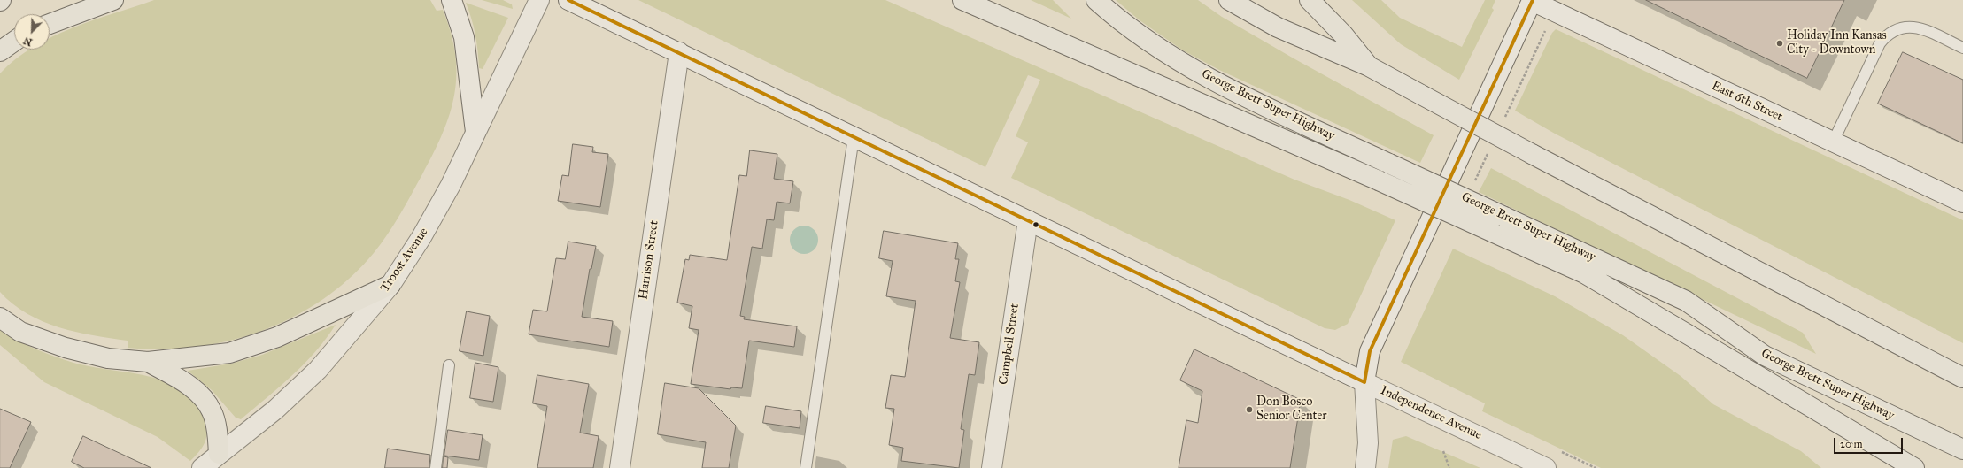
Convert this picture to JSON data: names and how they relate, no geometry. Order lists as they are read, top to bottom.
{
  "streets": {
    "highway": ["George Brett Super Highway"],
    "main road": [
      "East 6th Street",
      "Troost Avenue",
      "Harrison Street",
      "Campbell Street",
      "Independence Avenue"
    ]
  },
  "crossings": [
    ["Harrison Street", "Independence Avenue"],
    ["Campbell Street", "Independence Avenue"]
  ],
  "places": ["Holiday Inn Kansas City - Downtown", "Don Bosco Senior Center"],
  "scale_bar": "20 m",
  "north": "bottom left"
}
